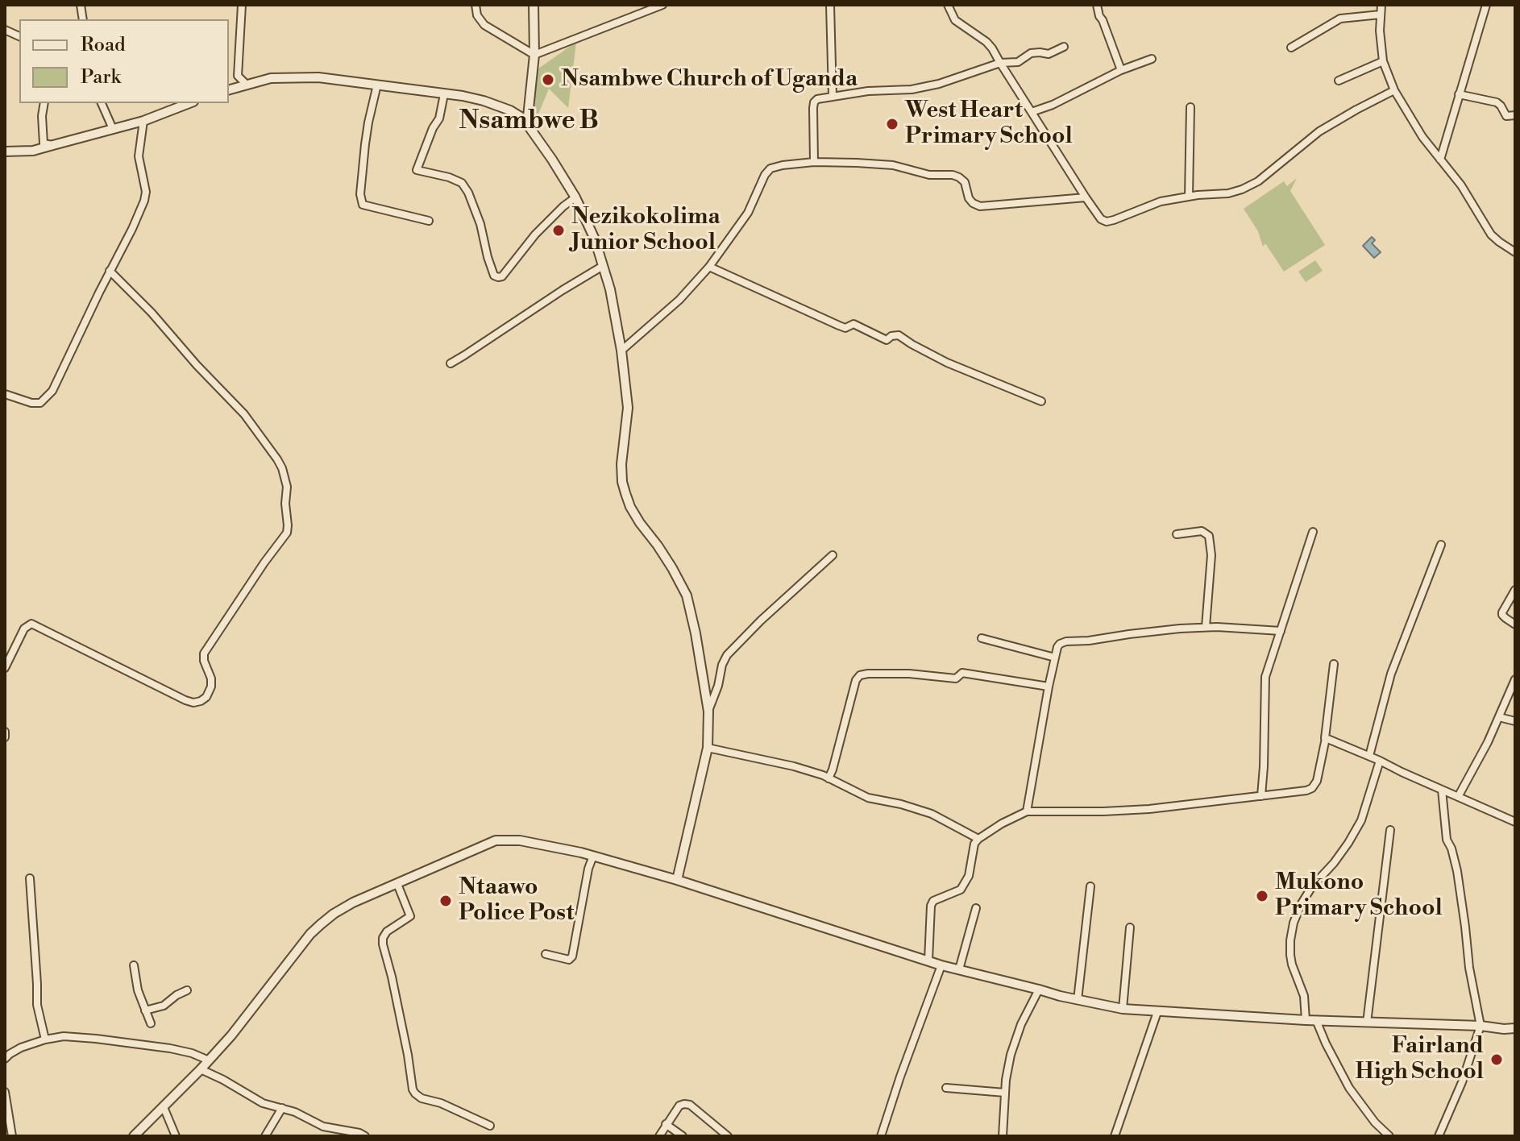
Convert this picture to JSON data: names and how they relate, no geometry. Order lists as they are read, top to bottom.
{
  "districts": ["Nsambwe B"],
  "places": [
    "Nsambwe Church of Uganda",
    "West Heart Primary School",
    "Nezikokolima Junior School",
    "Mukono Primary School",
    "Ntaawo Police Post",
    "Fairland High School"
  ],
  "legend": ["Road", "Park"]
}
